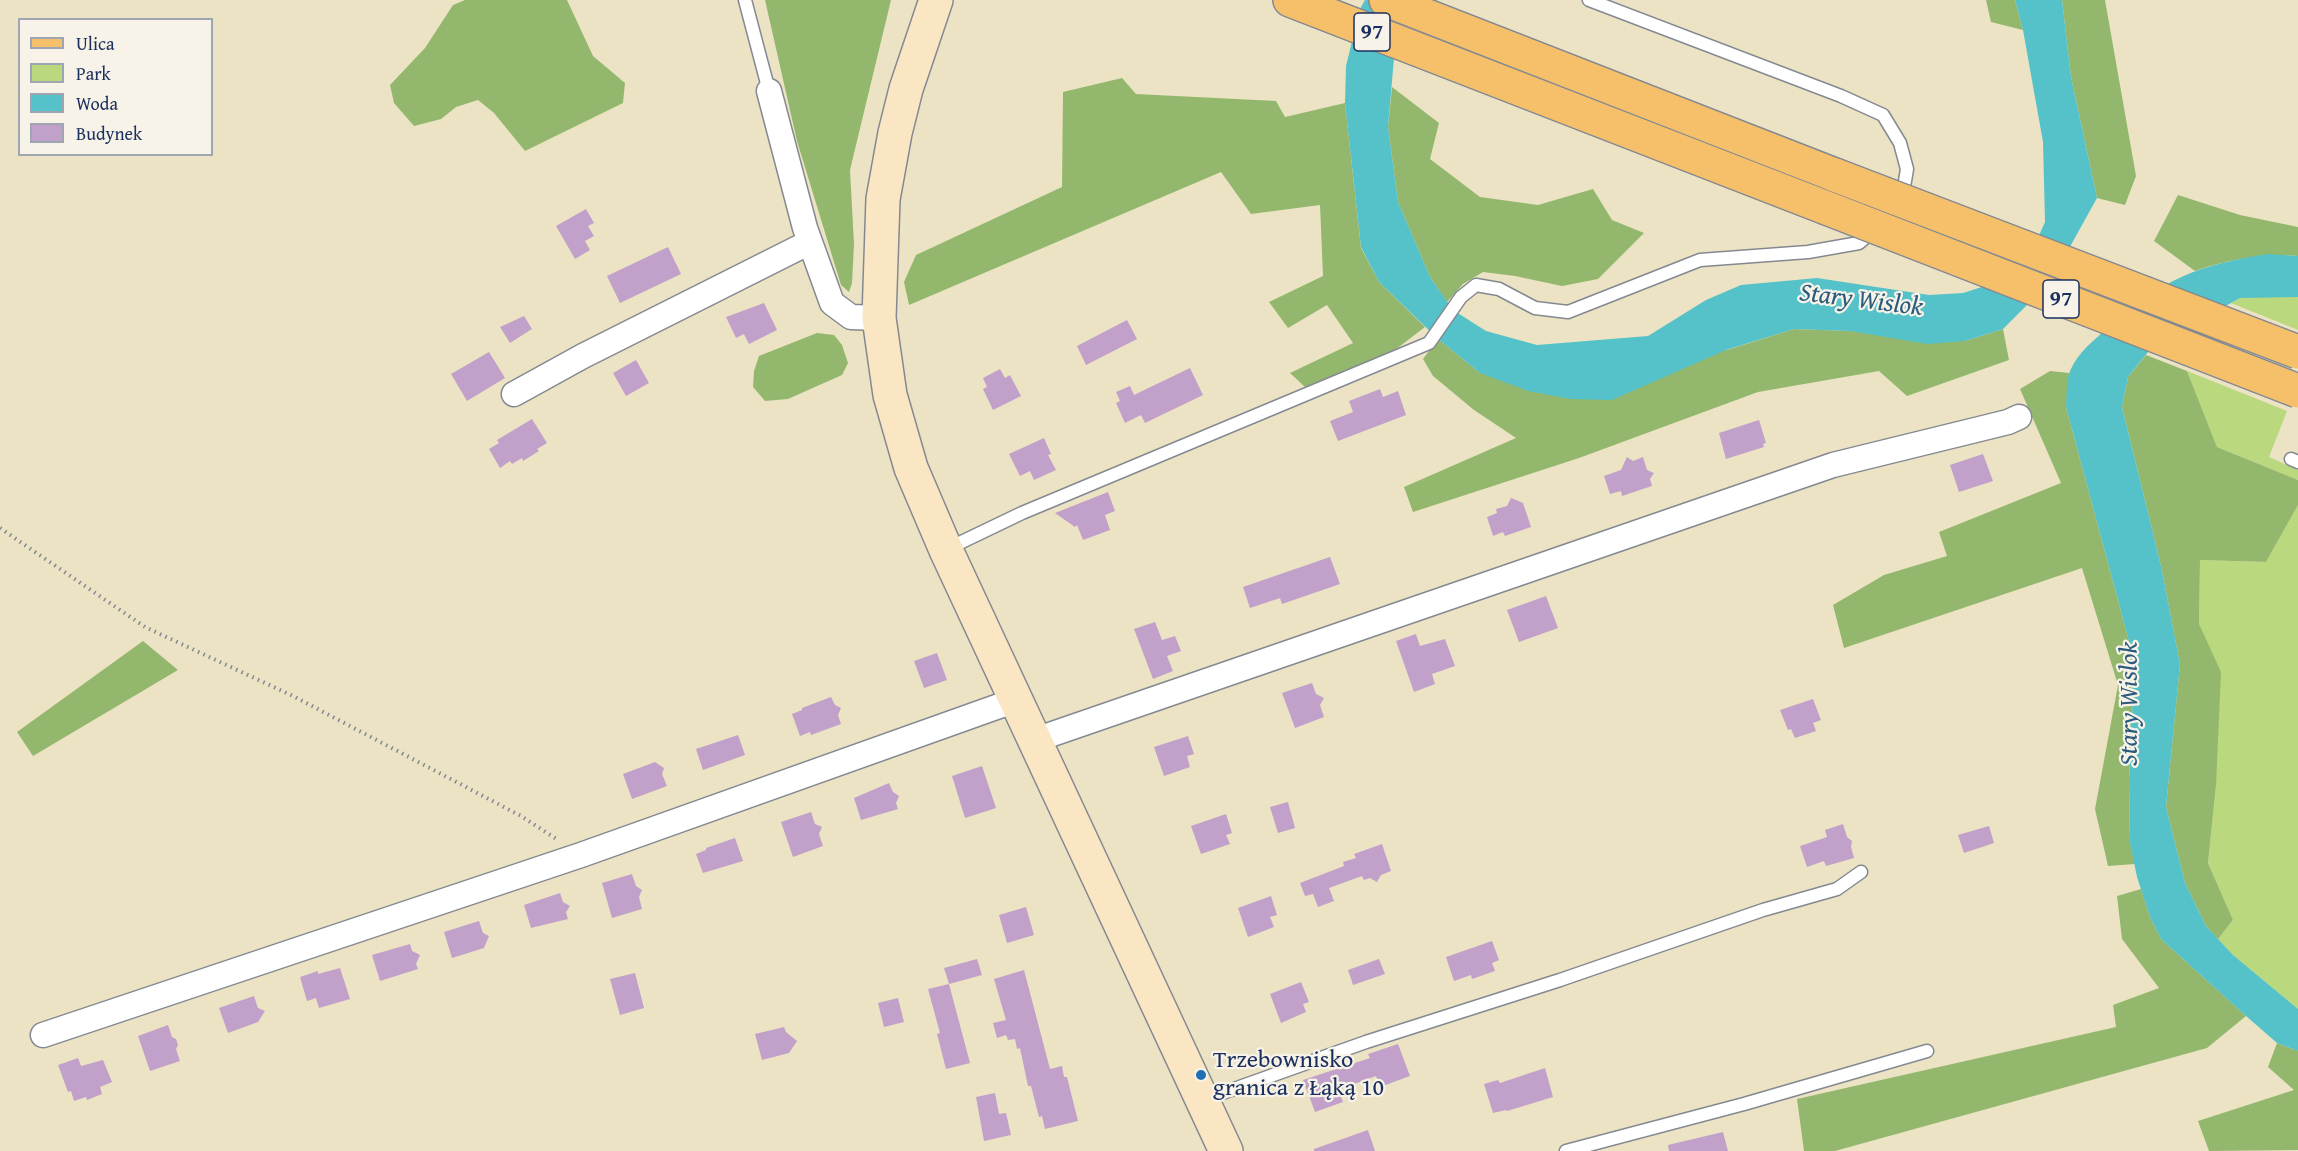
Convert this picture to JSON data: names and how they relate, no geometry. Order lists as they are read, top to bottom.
{
  "streets": {
    "main road": ["97"]
  },
  "water": ["Stary Wislok"],
  "places": ["Trzebownisko granica z Łąką 10"],
  "legend": [
    "Ulica",
    "Park",
    "Woda",
    "Budynek"
  ]
}
